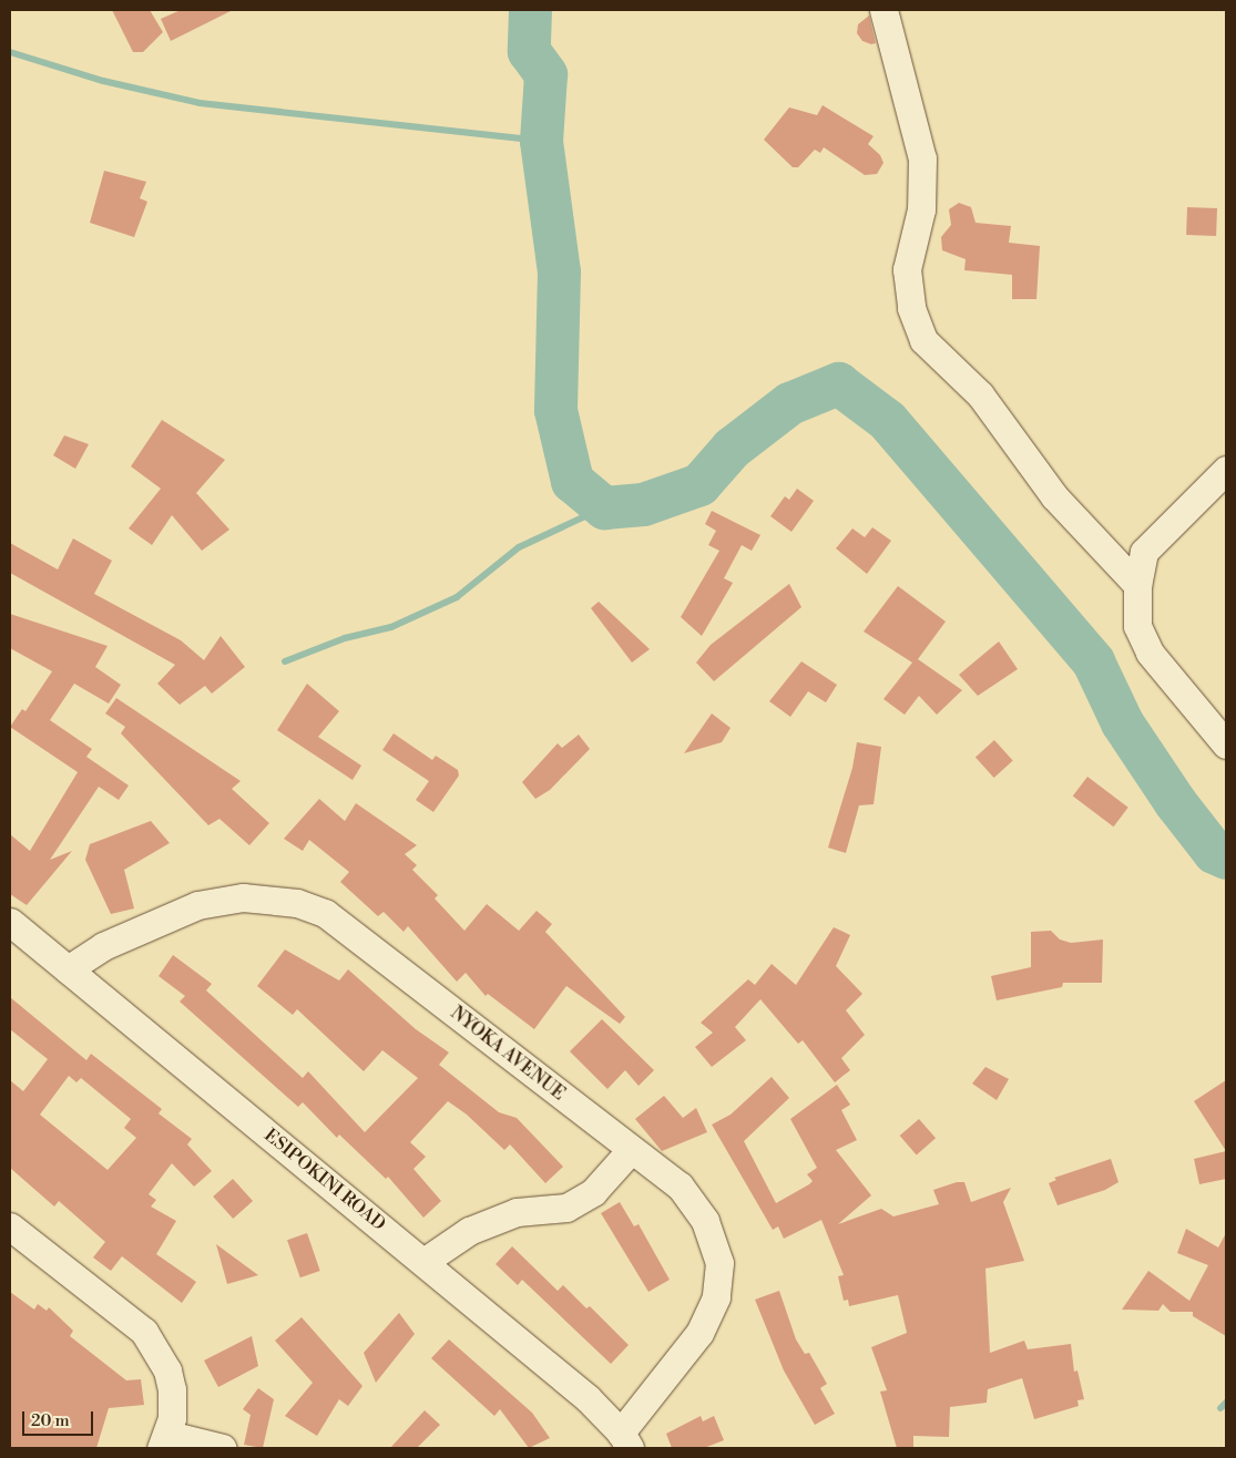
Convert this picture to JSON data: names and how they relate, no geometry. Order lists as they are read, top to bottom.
{
  "streets": {
    "street": ["NYOKA AVENUE", "ESIPOKINI ROAD"]
  },
  "crossings": [
    ["NYOKA AVENUE", "ESIPOKINI ROAD"]
  ],
  "scale_bar": "20 m"
}
